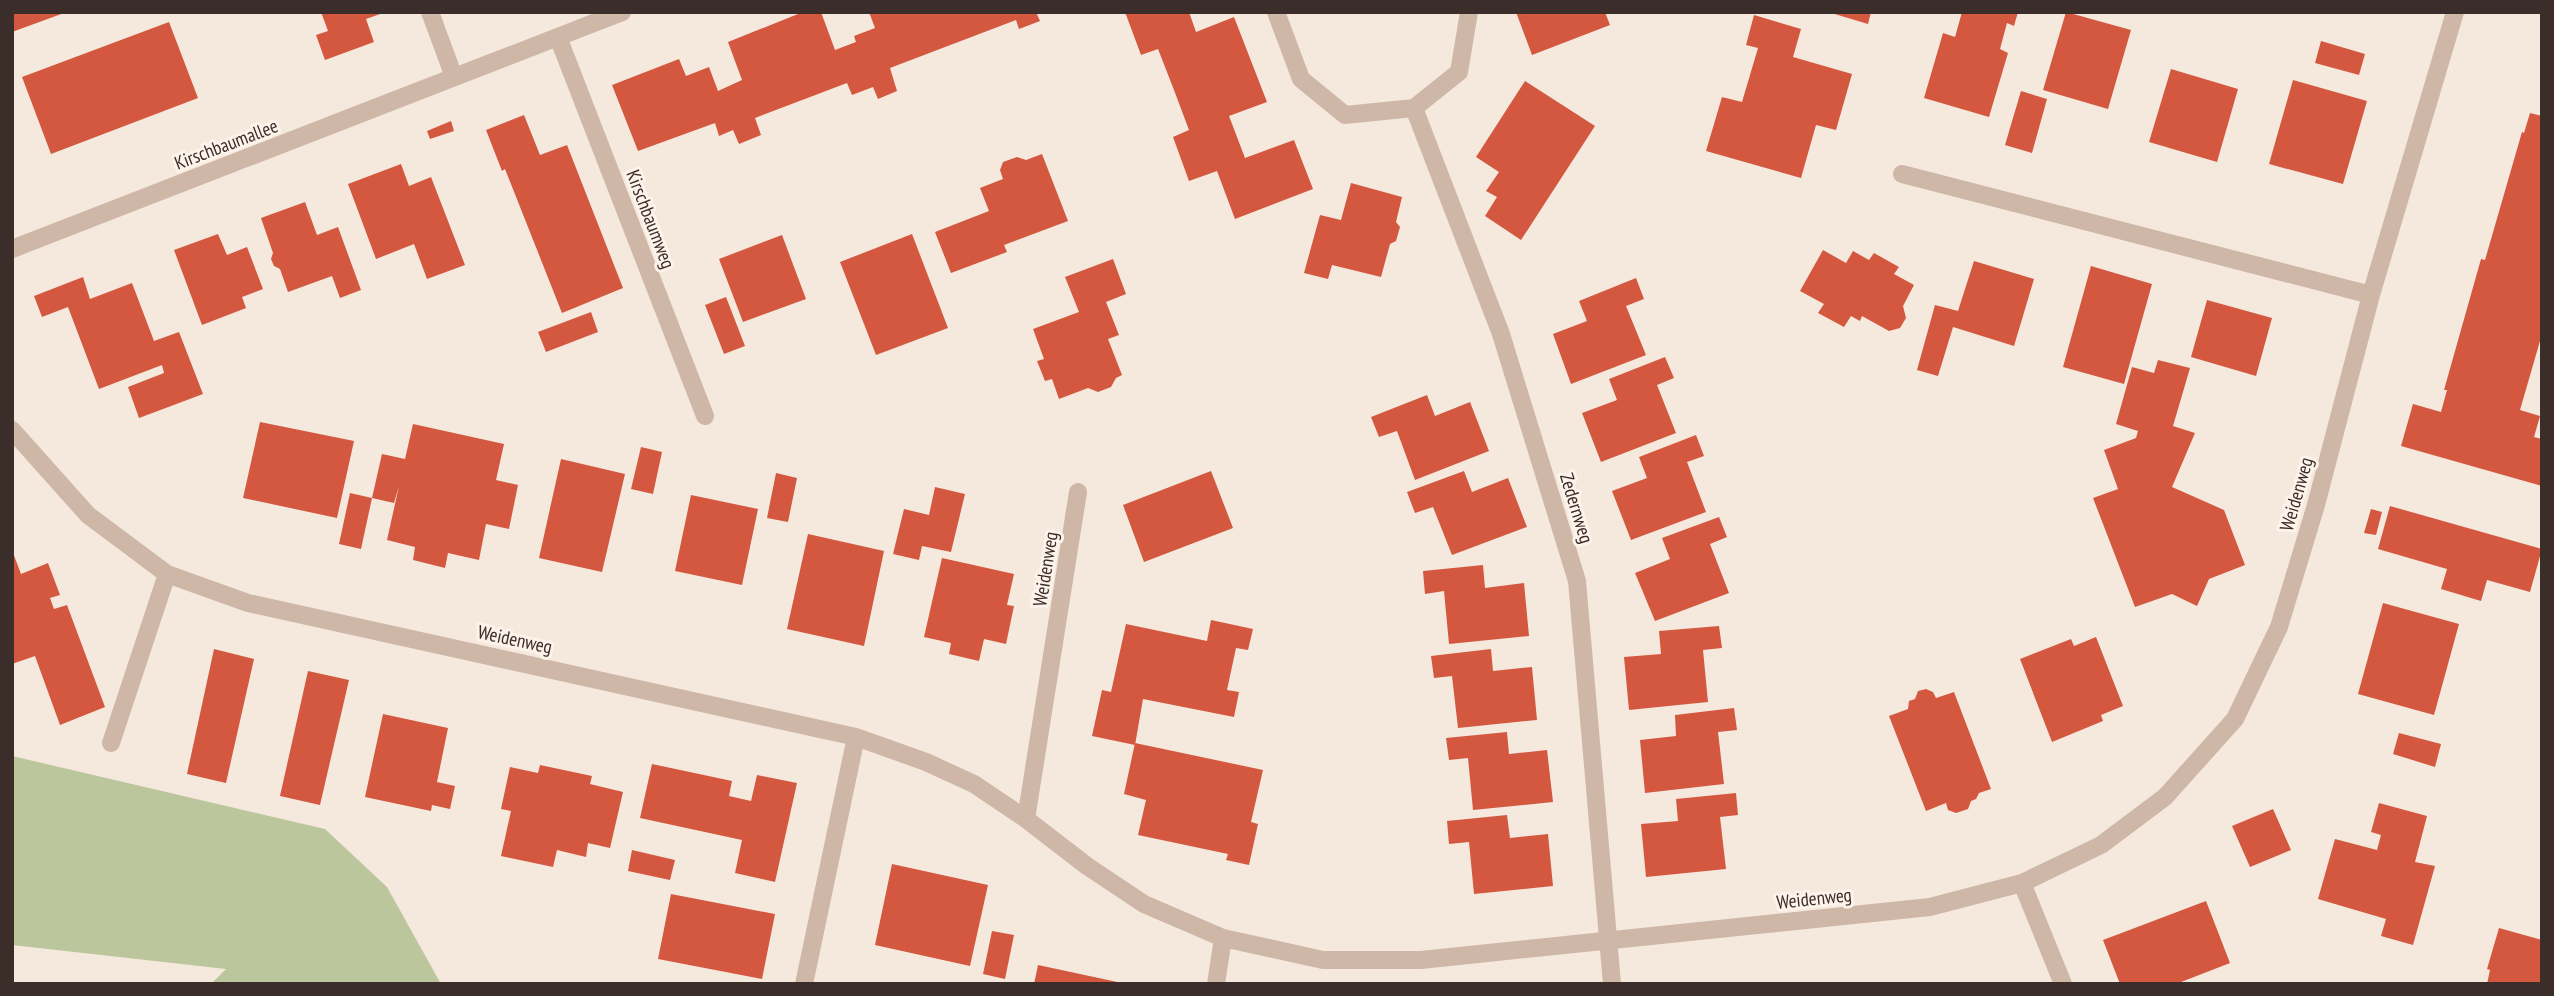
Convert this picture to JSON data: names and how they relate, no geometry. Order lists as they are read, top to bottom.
{
  "streets": {
    "street": [
      "Kirschbaumallee",
      "Kirschbaumweg",
      "Weidenweg",
      "Zedernweg"
    ]
  },
  "crossings": [
    ["Kirschbaumallee", "Kirschbaumweg"],
    ["Weidenweg", "Zedernweg"]
  ]
}
